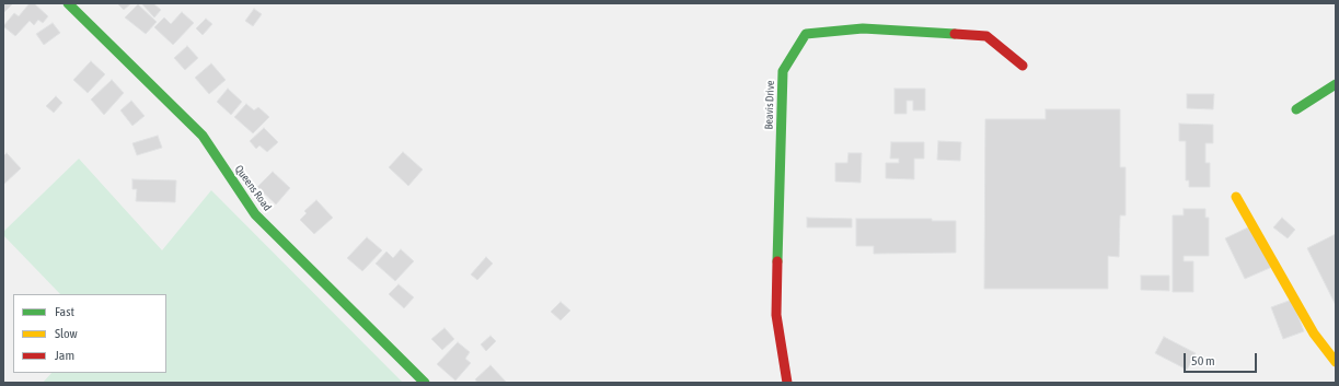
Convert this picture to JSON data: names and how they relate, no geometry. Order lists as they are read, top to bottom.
{
  "streets": {
    "street": ["Beavis Drive", "Queens Road"]
  },
  "legend": ["Fast", "Slow", "Jam"],
  "scale_bar": "50 m"
}
